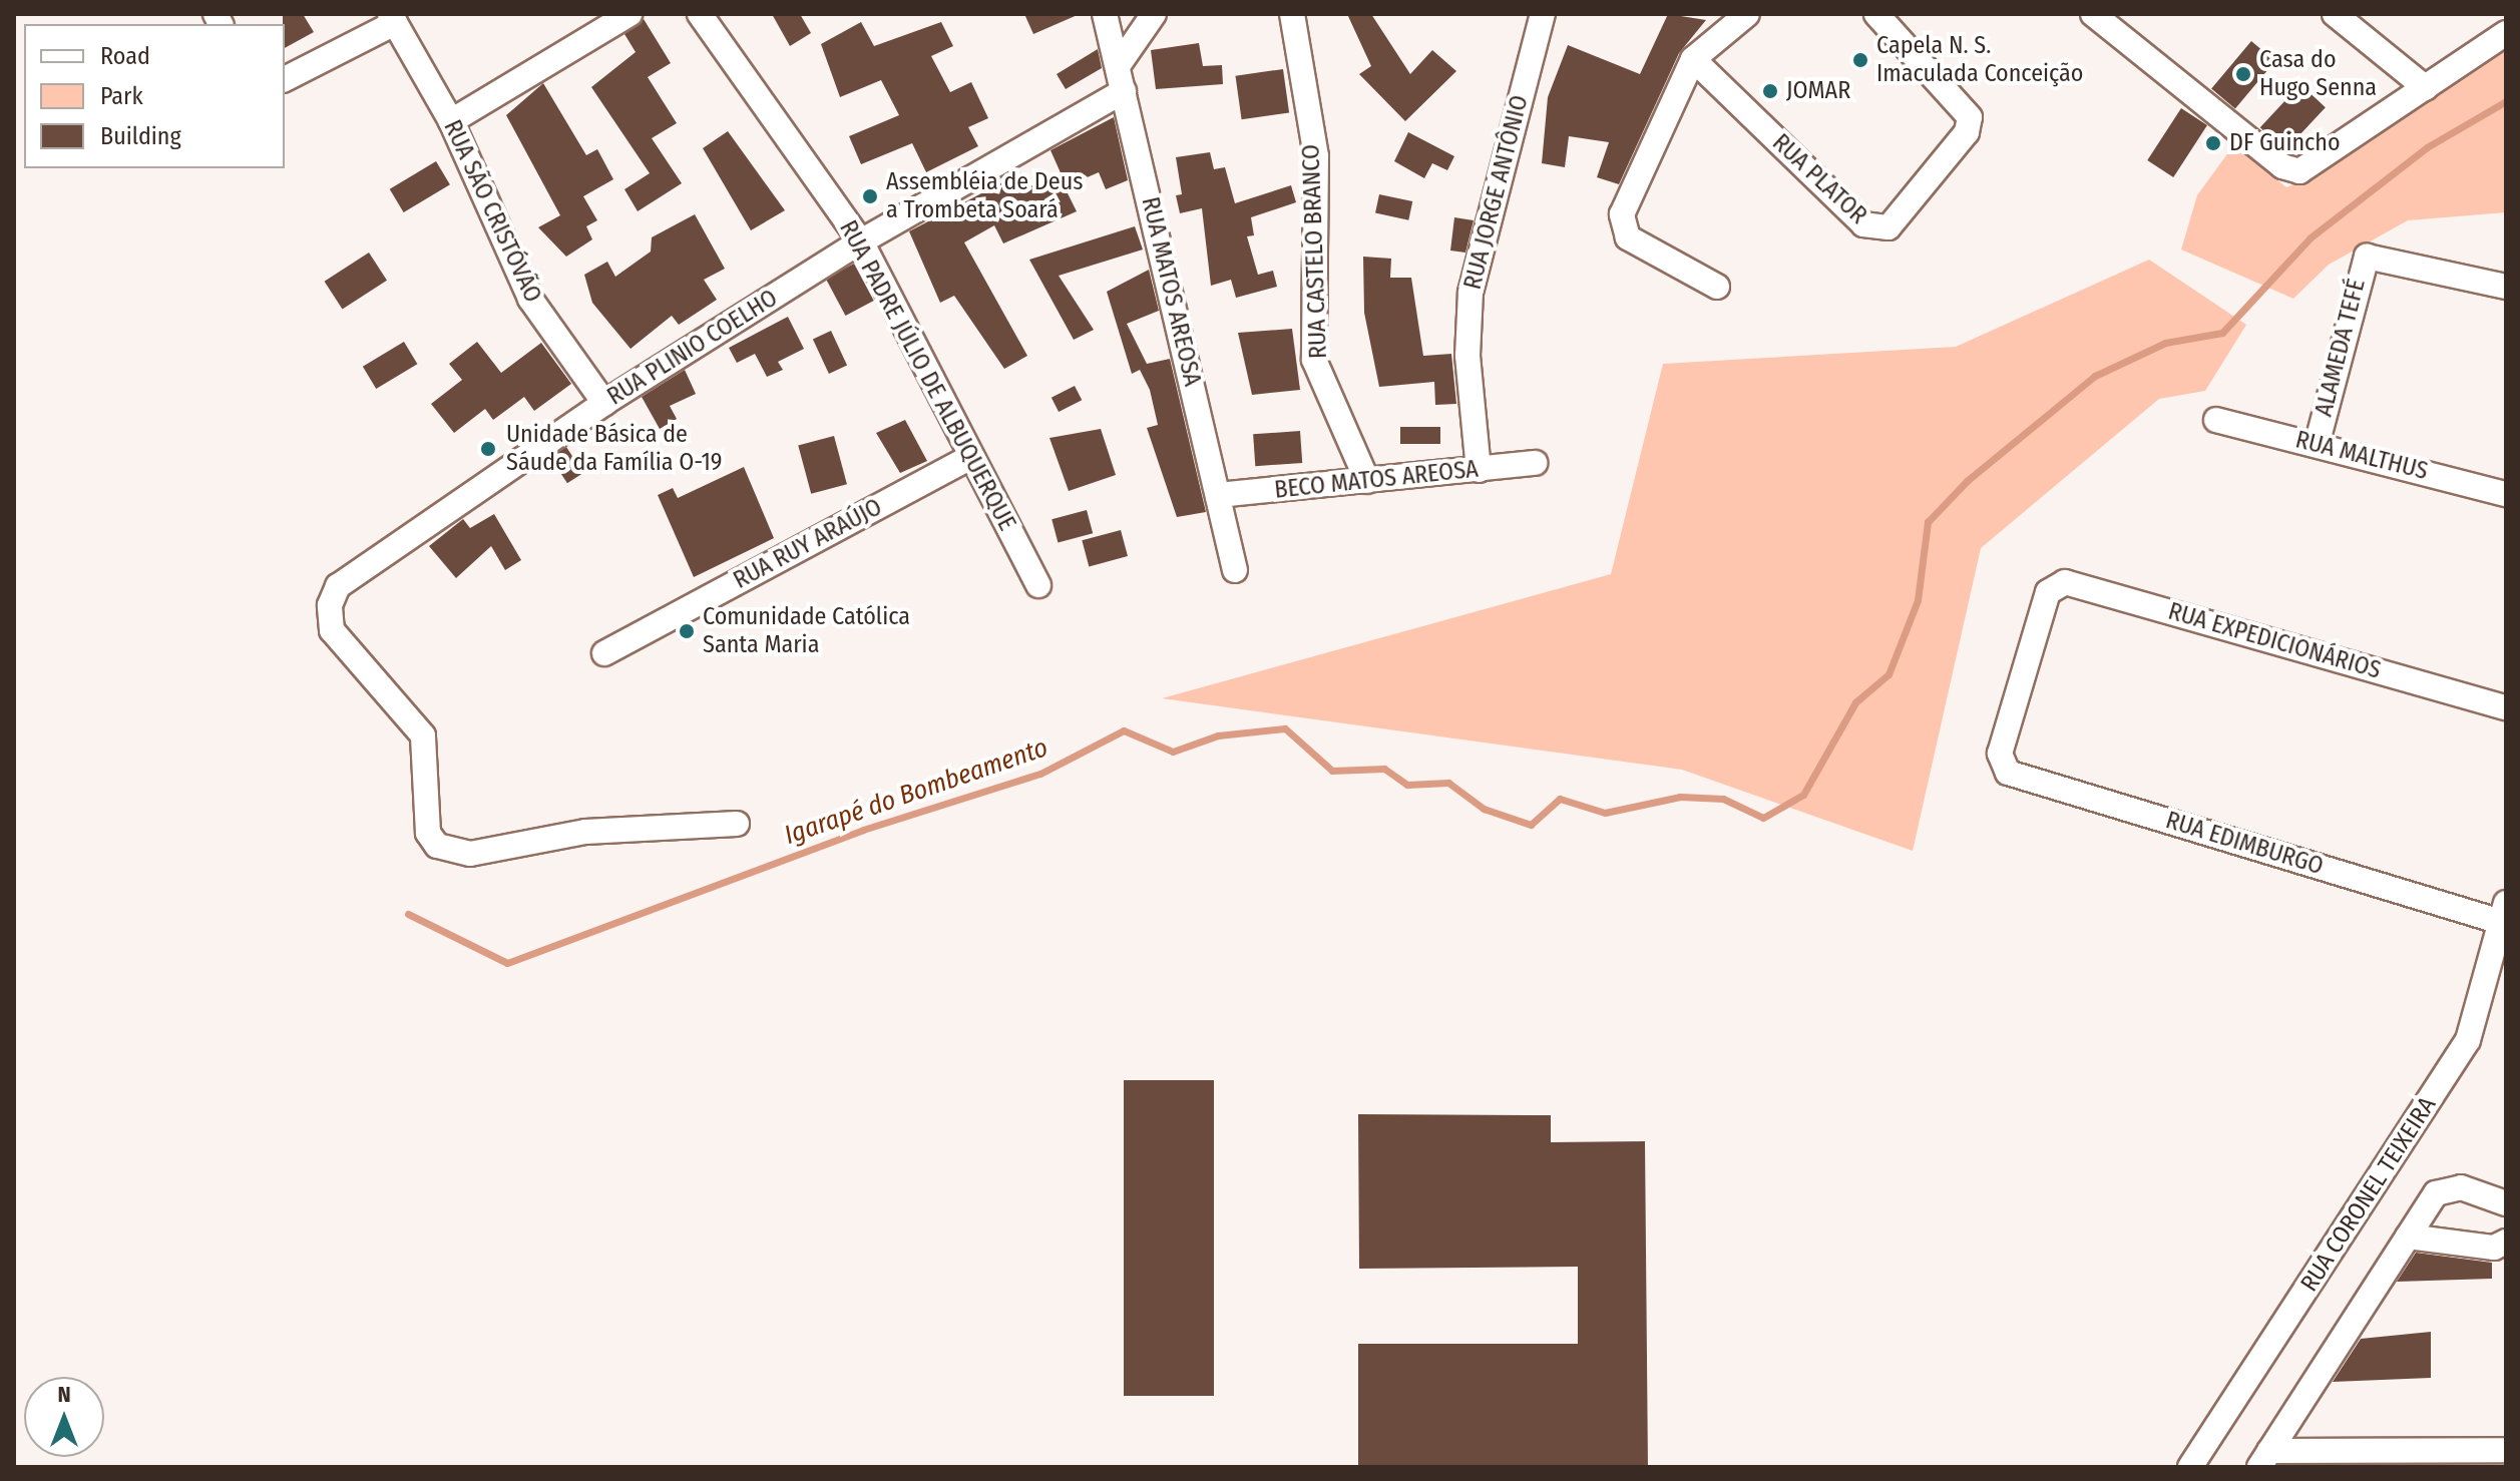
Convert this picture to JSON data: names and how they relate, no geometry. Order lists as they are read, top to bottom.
{
  "streets": {
    "street": [
      "RUA PLATOR",
      "RUA JORGE ANTÔNIO",
      "RUA SÃO CRISTÓVÃO",
      "RUA CASTELO BRANCO",
      "RUA MATOS AREOSA",
      "RUA PLINIO COELHO",
      "ALAMEDA TEFÉ",
      "RUA PADRE JÚLIO DE ALBUQUERQUE",
      "RUA MALTHUS",
      "BECO MATOS AREOSA",
      "RUA RUY ARAÚJO",
      "RUA EXPEDICIONÁRIOS",
      "RUA EDIMBURGO",
      "RUA CORONEL TEIXEIRA"
    ]
  },
  "crossings": [
    ["RUA JORGE ANTÔNIO", "BECO MATOS AREOSA"],
    ["RUA SÃO CRISTÓVÃO", "RUA PLINIO COELHO"],
    ["RUA CASTELO BRANCO", "BECO MATOS AREOSA"],
    ["RUA MATOS AREOSA", "RUA PLINIO COELHO"],
    ["RUA MATOS AREOSA", "BECO MATOS AREOSA"],
    ["RUA PLINIO COELHO", "RUA PADRE JÚLIO DE ALBUQUERQUE"],
    ["ALAMEDA TEFÉ", "RUA MALTHUS"],
    ["RUA PADRE JÚLIO DE ALBUQUERQUE", "RUA RUY ARAÚJO"],
    ["RUA EXPEDICIONÁRIOS", "RUA EDIMBURGO"],
    ["RUA EDIMBURGO", "RUA CORONEL TEIXEIRA"]
  ],
  "water": ["Igarapé do Bombeamento"],
  "places": [
    "Capela N. S. Imaculada Conceição",
    "Casa do Hugo Senna",
    "JOMAR",
    "DF Guincho",
    "Assembléia de Deus a Trombeta Soará",
    "Unidade Básica de Sáude da Família O-19",
    "Comunidade Católica Santa Maria"
  ],
  "legend": ["Road", "Park", "Building"],
  "north": "top"
}
